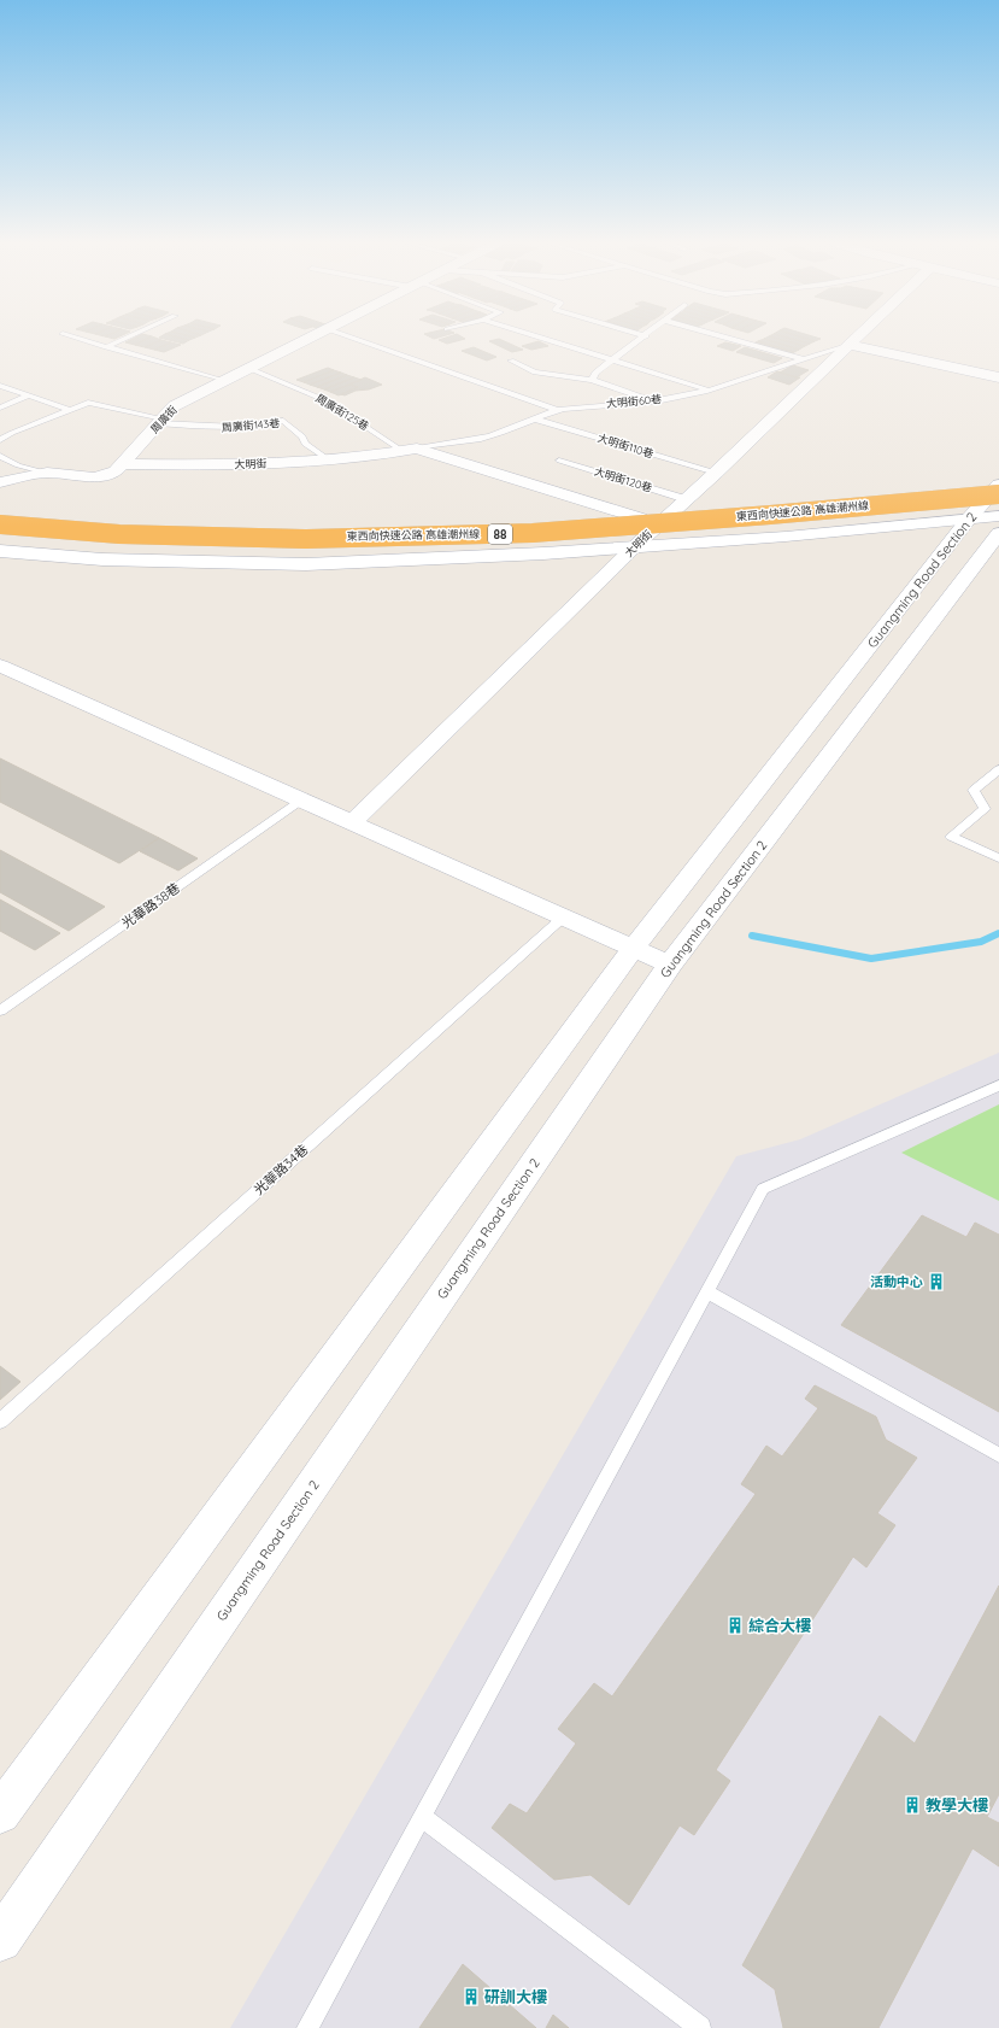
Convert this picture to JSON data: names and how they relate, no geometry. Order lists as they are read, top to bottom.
{
  "streets": {
    "highway": ["東西向快速公路 高雄潮州線", "88"],
    "street": ["周廣街", "大明街", "Guangming Road Section 2"],
    "lane": [
      "大明街60巷",
      "周廣街125巷",
      "周廣街143巷",
      "大明街110巷",
      "大明街120巷",
      "光華路38巷",
      "光華路34巷"
    ]
  },
  "crossings": [
    ["大明街60巷", "周廣街125巷"],
    ["大明街60巷", "大明街110巷"],
    ["大明街60巷", "大明街"],
    ["周廣街125巷", "周廣街"],
    ["周廣街125巷", "大明街"],
    ["周廣街", "周廣街143巷"],
    ["周廣街", "大明街"],
    ["周廣街143巷", "大明街"],
    ["大明街110巷", "大明街"],
    ["大明街", "大明街120巷"],
    ["東西向快速公路 高雄潮州線", "Guangming Road Section 2"]
  ],
  "places": {
    "building": [
      "活動中心",
      "綜合大樓",
      "教學大樓",
      "研訓大樓"
    ]
  }
}
